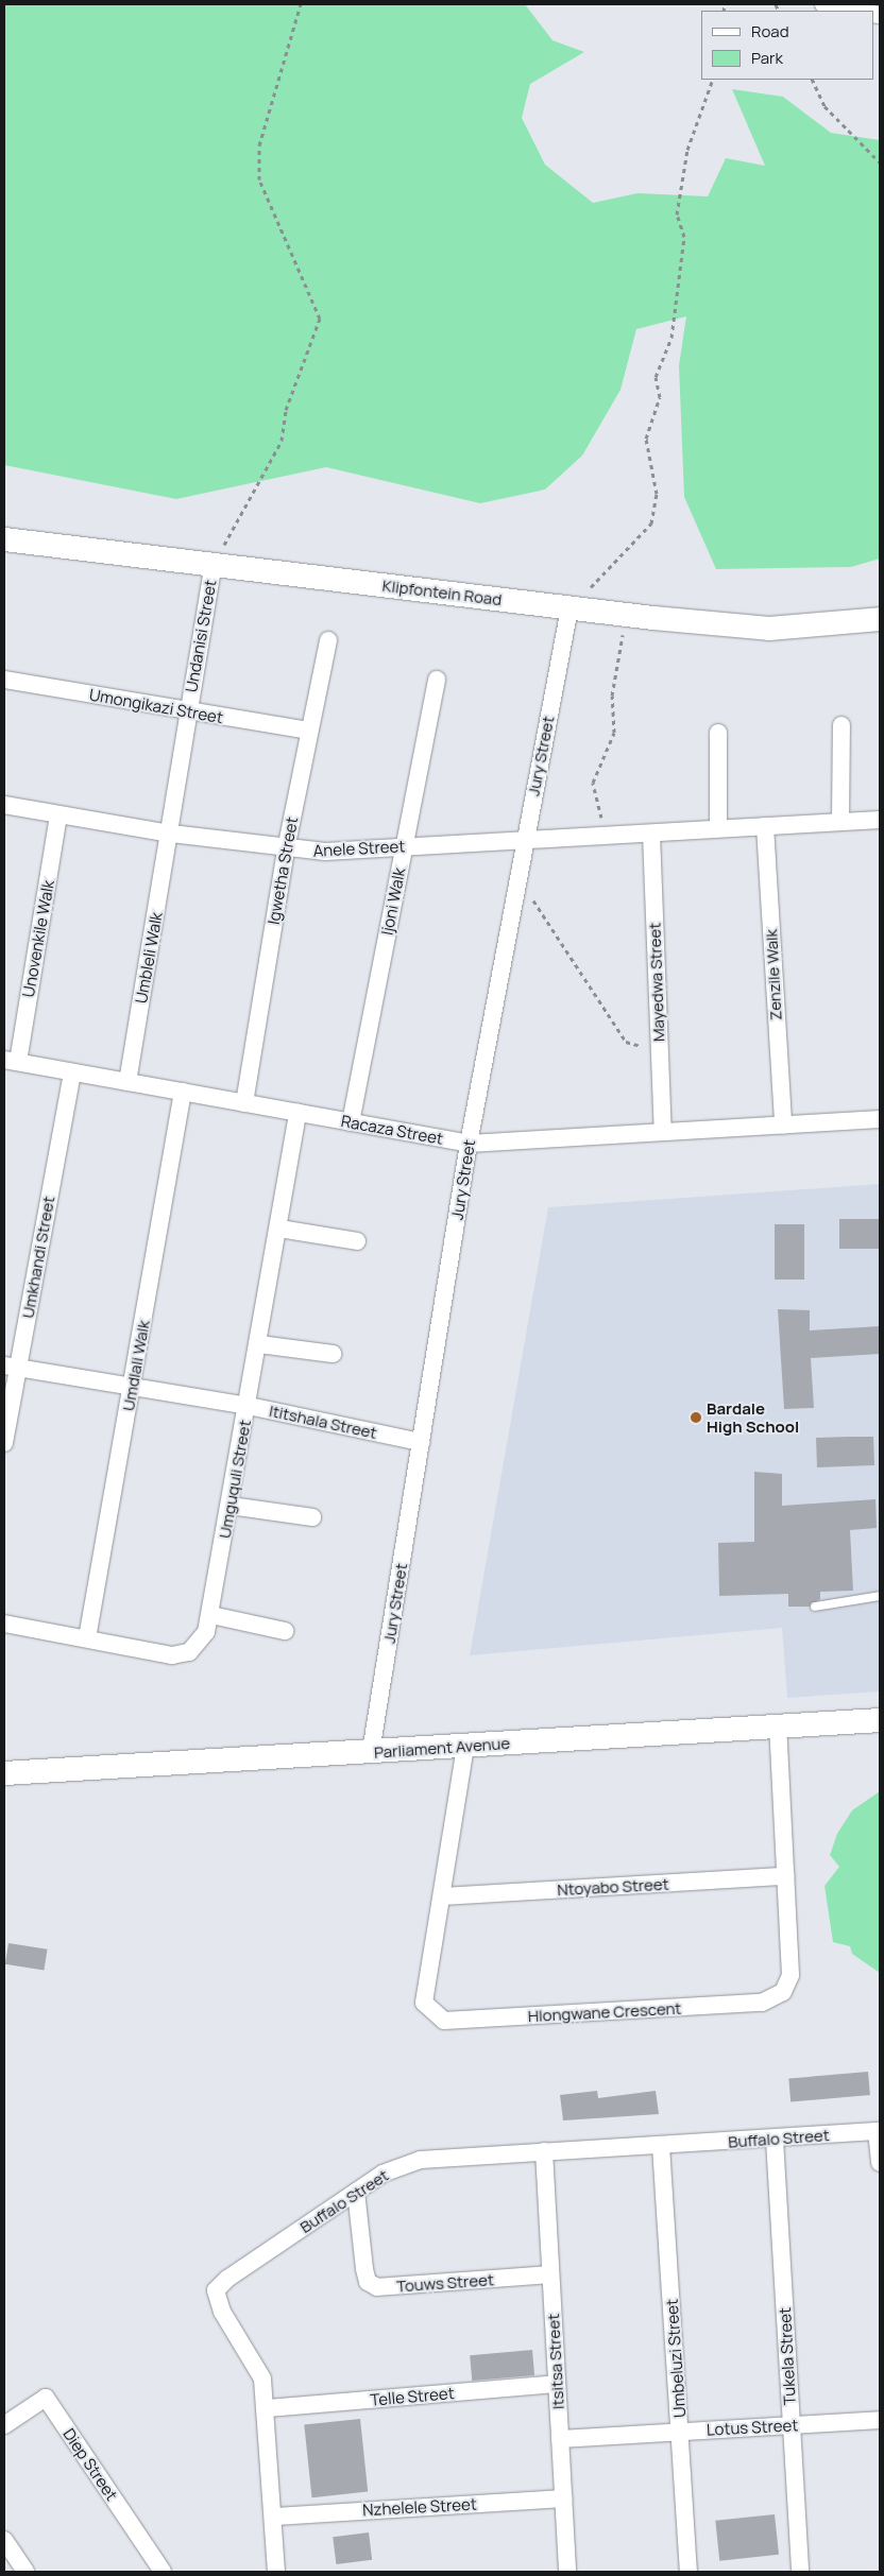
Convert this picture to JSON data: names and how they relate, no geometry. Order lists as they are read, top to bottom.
{
  "streets": {
    "street": [
      "Klipfontein Road",
      "Undanisi Street",
      "Umongikazi Street",
      "Jury Street",
      "Anele Street",
      "Igwetha Street",
      "Ijoni Walk",
      "Unovenkile Walk",
      "Umbleli Walk",
      "Zenzile Walk",
      "Mayedwa Street",
      "Racaza Street",
      "Umkhandi Street",
      "Umdlali Walk",
      "Ititshala Street",
      "Umguquli Street",
      "Parliament Avenue",
      "Ntoyabo Street",
      "Hlongwane Crescent",
      "Buffalo Street",
      "Touws Street",
      "Tukela Street",
      "Umbeluzi Street",
      "Itsitsa Street",
      "Telle Street",
      "Lotus Street",
      "Diep Street",
      "Nzhelele Street"
    ]
  },
  "crossings": [
    ["Klipfontein Road", "Undanisi Street"],
    ["Klipfontein Road", "Jury Street"],
    ["Undanisi Street", "Umongikazi Street"],
    ["Undanisi Street", "Anele Street"],
    ["Undanisi Street", "Umbleli Walk"],
    ["Umongikazi Street", "Igwetha Street"],
    ["Jury Street", "Anele Street"],
    ["Jury Street", "Racaza Street"],
    ["Jury Street", "Ititshala Street"],
    ["Jury Street", "Parliament Avenue"],
    ["Anele Street", "Igwetha Street"],
    ["Anele Street", "Ijoni Walk"],
    ["Anele Street", "Unovenkile Walk"],
    ["Anele Street", "Umbleli Walk"],
    ["Anele Street", "Zenzile Walk"],
    ["Anele Street", "Mayedwa Street"],
    ["Igwetha Street", "Racaza Street"],
    ["Ijoni Walk", "Racaza Street"],
    ["Unovenkile Walk", "Racaza Street"],
    ["Umbleli Walk", "Racaza Street"],
    ["Zenzile Walk", "Racaza Street"],
    ["Mayedwa Street", "Racaza Street"],
    ["Racaza Street", "Umkhandi Street"],
    ["Racaza Street", "Umdlali Walk"],
    ["Racaza Street", "Umguquli Street"],
    ["Umkhandi Street", "Ititshala Street"],
    ["Umdlali Walk", "Ititshala Street"],
    ["Umdlali Walk", "Umguquli Street"],
    ["Ititshala Street", "Umguquli Street"],
    ["Parliament Avenue", "Hlongwane Crescent"],
    ["Ntoyabo Street", "Hlongwane Crescent"],
    ["Buffalo Street", "Touws Street"],
    ["Buffalo Street", "Tukela Street"],
    ["Buffalo Street", "Umbeluzi Street"],
    ["Buffalo Street", "Itsitsa Street"],
    ["Buffalo Street", "Telle Street"],
    ["Buffalo Street", "Nzhelele Street"],
    ["Touws Street", "Itsitsa Street"],
    ["Tukela Street", "Lotus Street"],
    ["Umbeluzi Street", "Lotus Street"],
    ["Itsitsa Street", "Telle Street"],
    ["Itsitsa Street", "Lotus Street"],
    ["Itsitsa Street", "Nzhelele Street"]
  ],
  "places": ["Bardale High School"],
  "legend": ["Road", "Park"]
}
